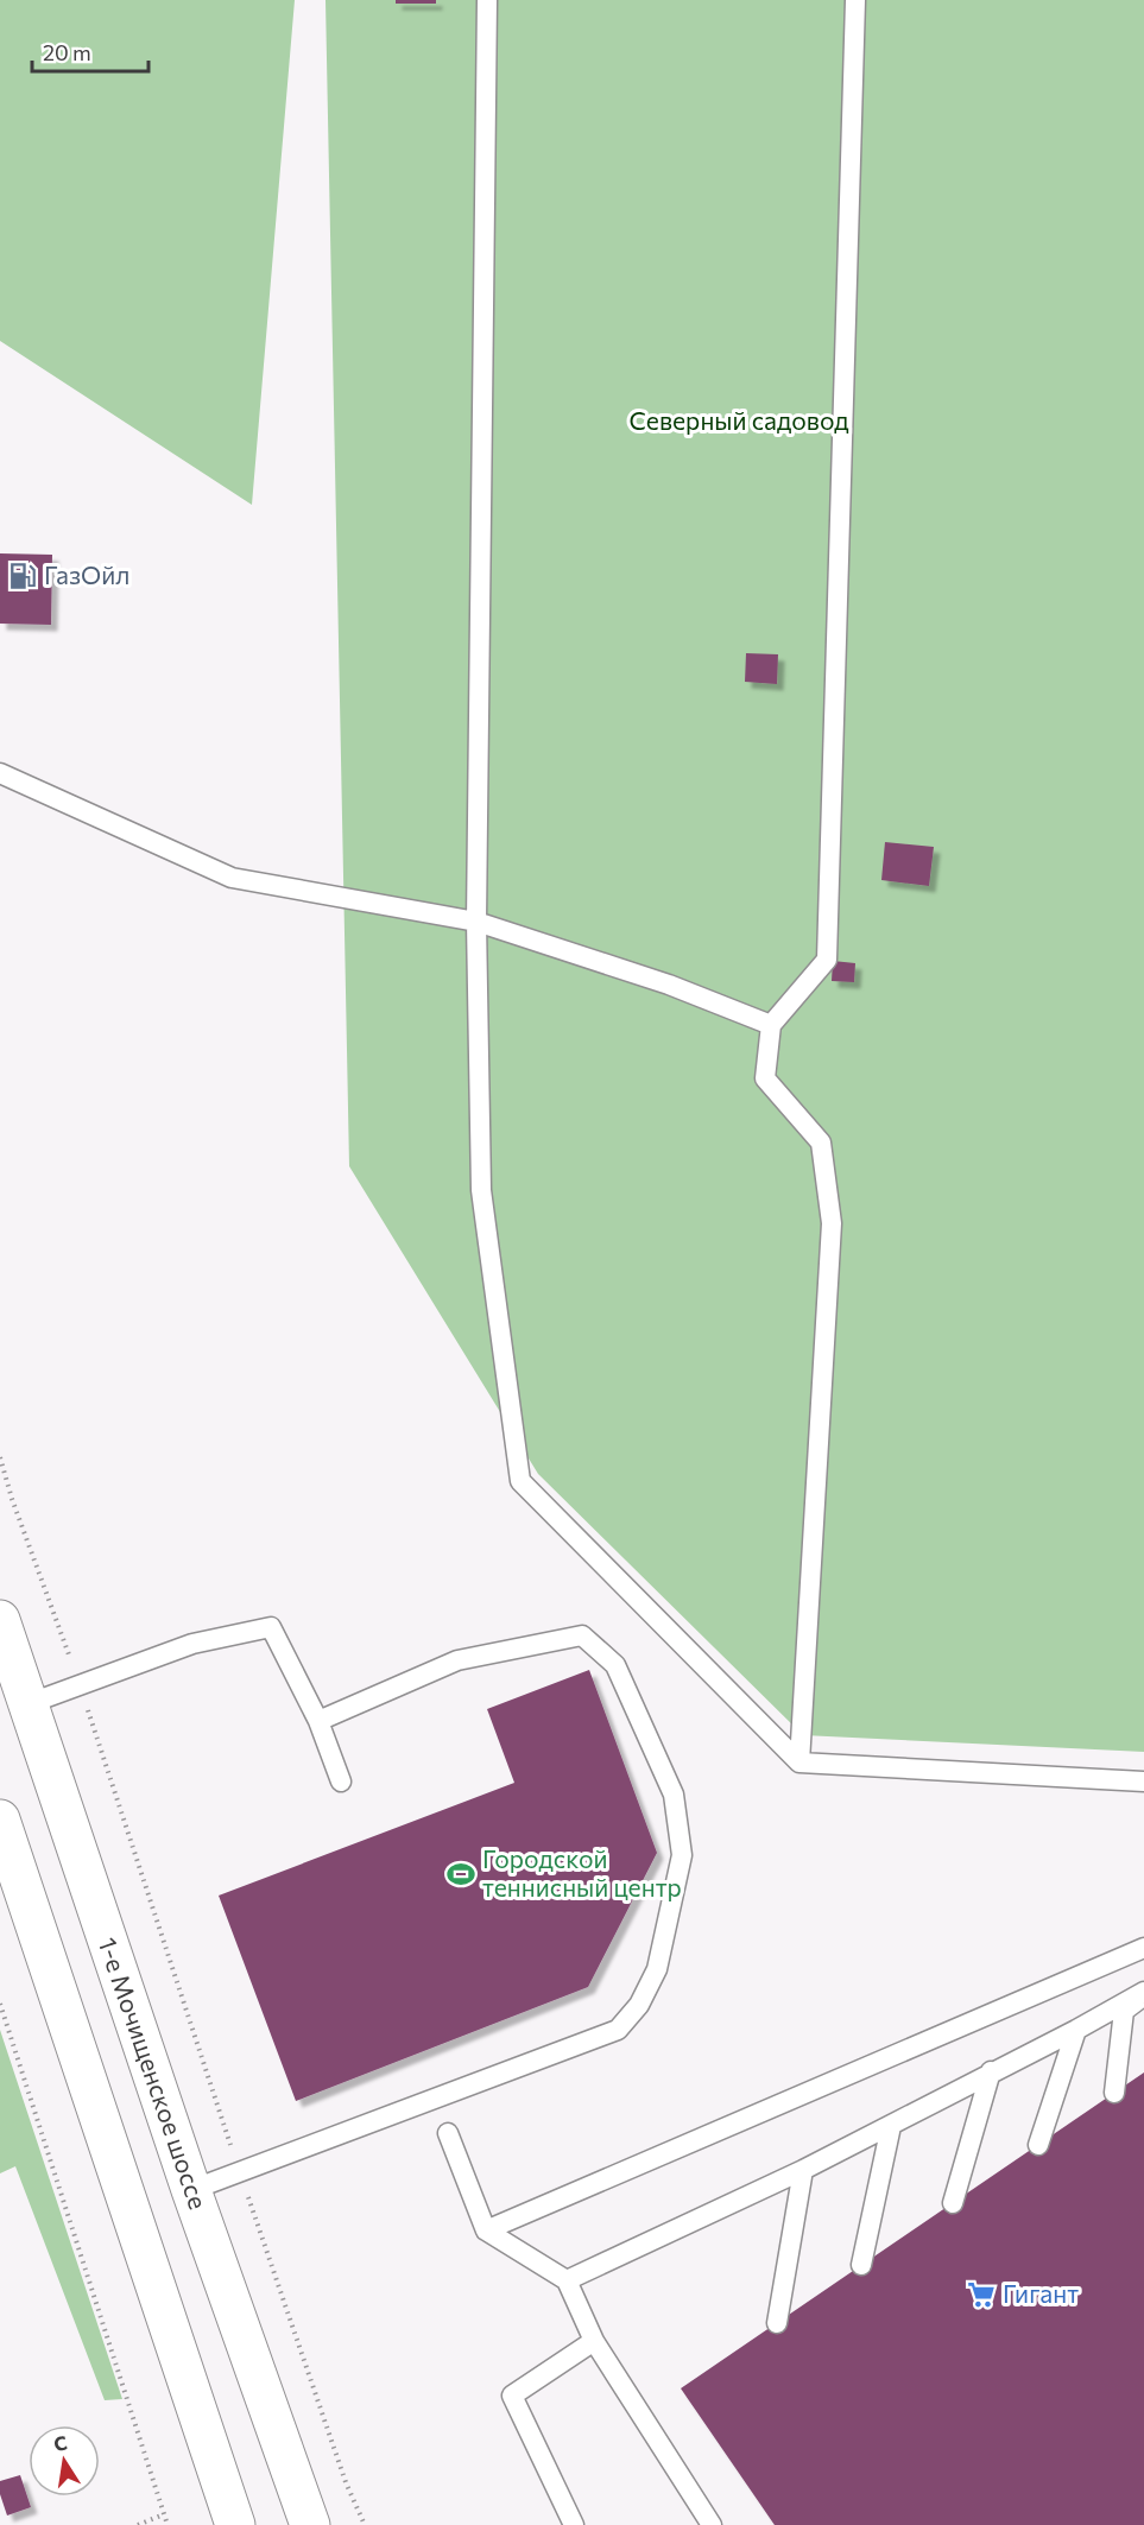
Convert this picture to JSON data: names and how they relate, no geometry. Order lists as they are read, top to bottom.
{
  "streets": {
    "main road": ["1-е Мочищенское шоссе"]
  },
  "parks": ["Северный садовод"],
  "places": {
    "fuel station": ["ГазОйл"],
    "sports": ["Городской теннисный центр"],
    "supermarket": ["Гигант"]
  },
  "scale_bar": "20 m",
  "north": "top"
}
